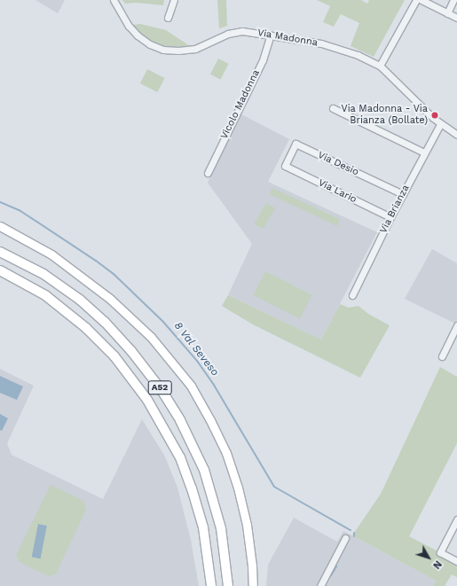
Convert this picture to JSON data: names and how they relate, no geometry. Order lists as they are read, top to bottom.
{
  "streets": {
    "highway": ["A52"],
    "street": [
      "Via Madonna",
      "Vicolo Madonna",
      "Via Desio",
      "Via Lario",
      "Via Brianza"
    ]
  },
  "crossings": [
    ["Via Madonna", "Vicolo Madonna"],
    ["Via Madonna", "Via Brianza"],
    ["Via Desio", "Via Lario"],
    ["Via Desio", "Via Brianza"],
    ["Via Lario", "Via Brianza"]
  ],
  "water": ["8 Val Seveso"],
  "places": ["Via Madonna - Via Brianza (Bollate)"],
  "north": "bottom right"
}
